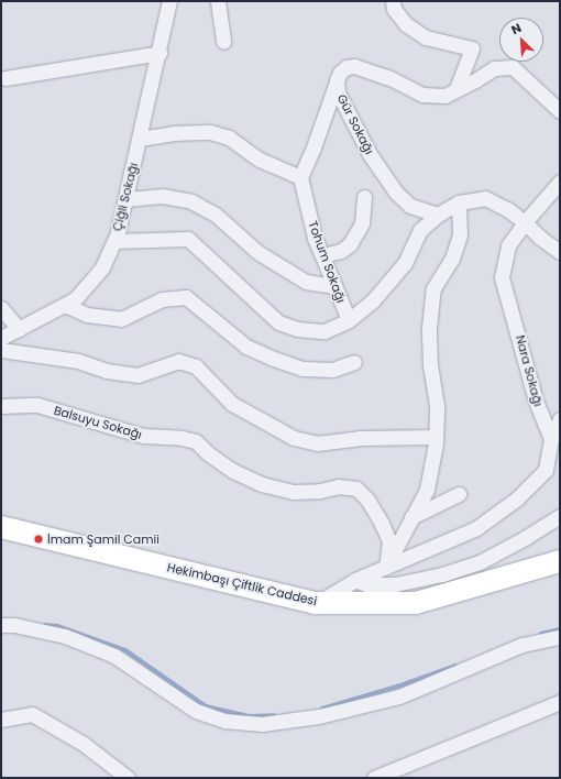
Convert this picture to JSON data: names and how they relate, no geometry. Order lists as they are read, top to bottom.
{
  "streets": {
    "main road": ["Hekimbaşı Çiftlik Caddesi"],
    "street": [
      "Gür Sokağı",
      "Çiğli Sokağı",
      "Tohum Sokağı",
      "Nara Sokağı",
      "Balsuyu Sokağı"
    ]
  },
  "places": ["İmam Şamil Camii"],
  "north": "top left"
}
